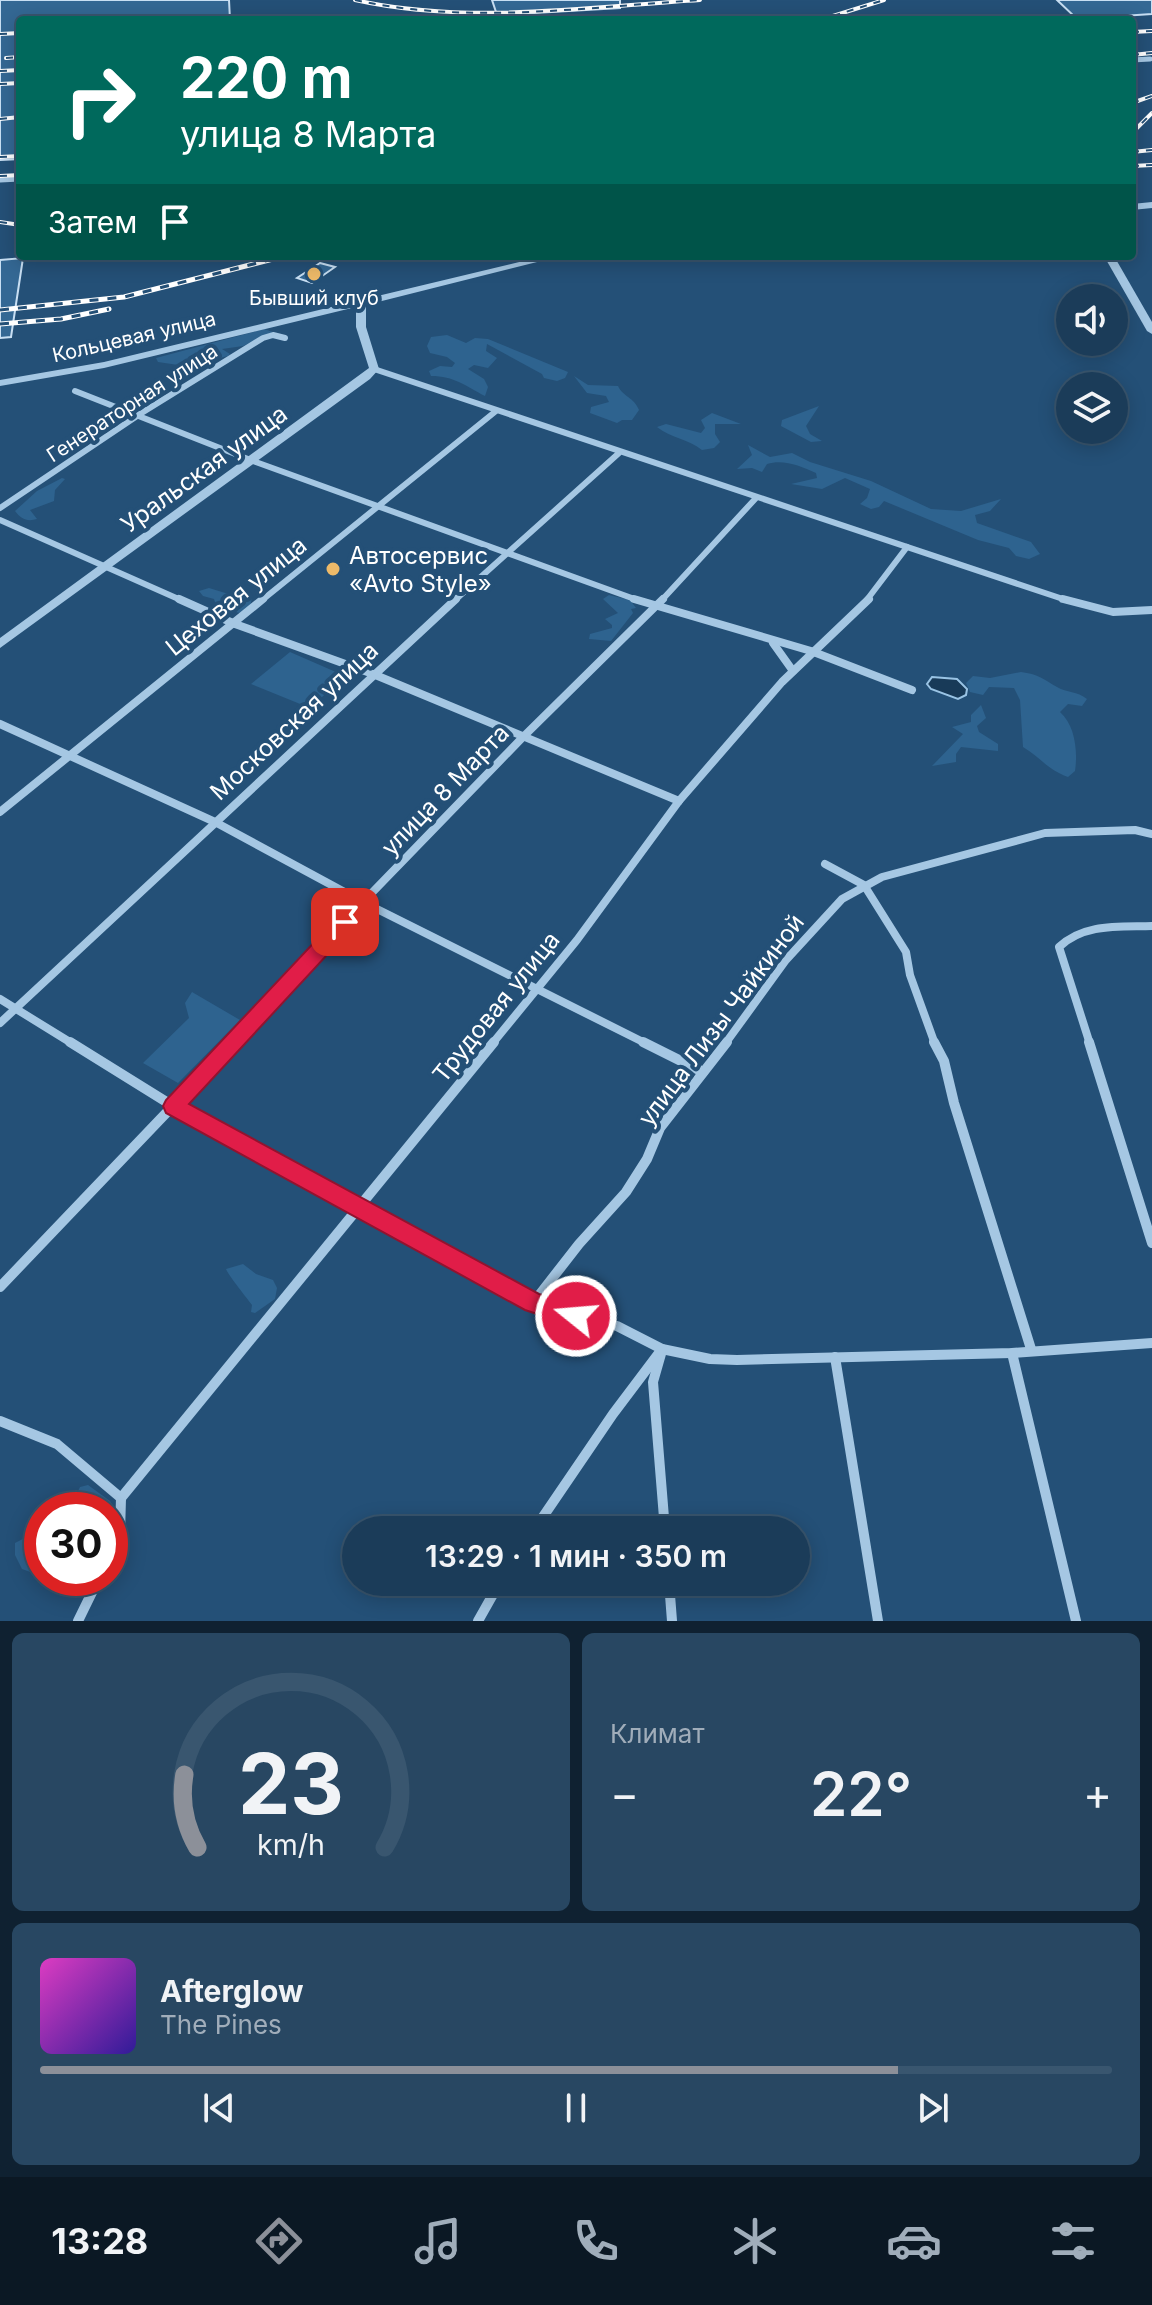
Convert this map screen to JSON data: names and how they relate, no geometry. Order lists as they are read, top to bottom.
{
  "streets": {
    "street": [
      "Кольцевая улица",
      "Генераторная улица",
      "Уральская улица",
      "Цеховая улица",
      "Московская улица",
      "улица 8 Марта",
      "Трудовая улица",
      "улица Лизы Чайкиной"
    ]
  },
  "places": ["Бывший клуб", "Автосервис «Avto Style»"],
  "page": {
    "turn": ["220 m", "улица 8 Марта"],
    "then": "Затем",
    "limit": "30",
    "trip": "13:29 · 1 мин · 350 m",
    "tile": "Климат",
    "heat": ["−", "22°", "+"],
    "song": ["Afterglow", "The Pines"],
    "tabs": "13:28",
    "gauge": ["23", "km/h"]
  }
}
